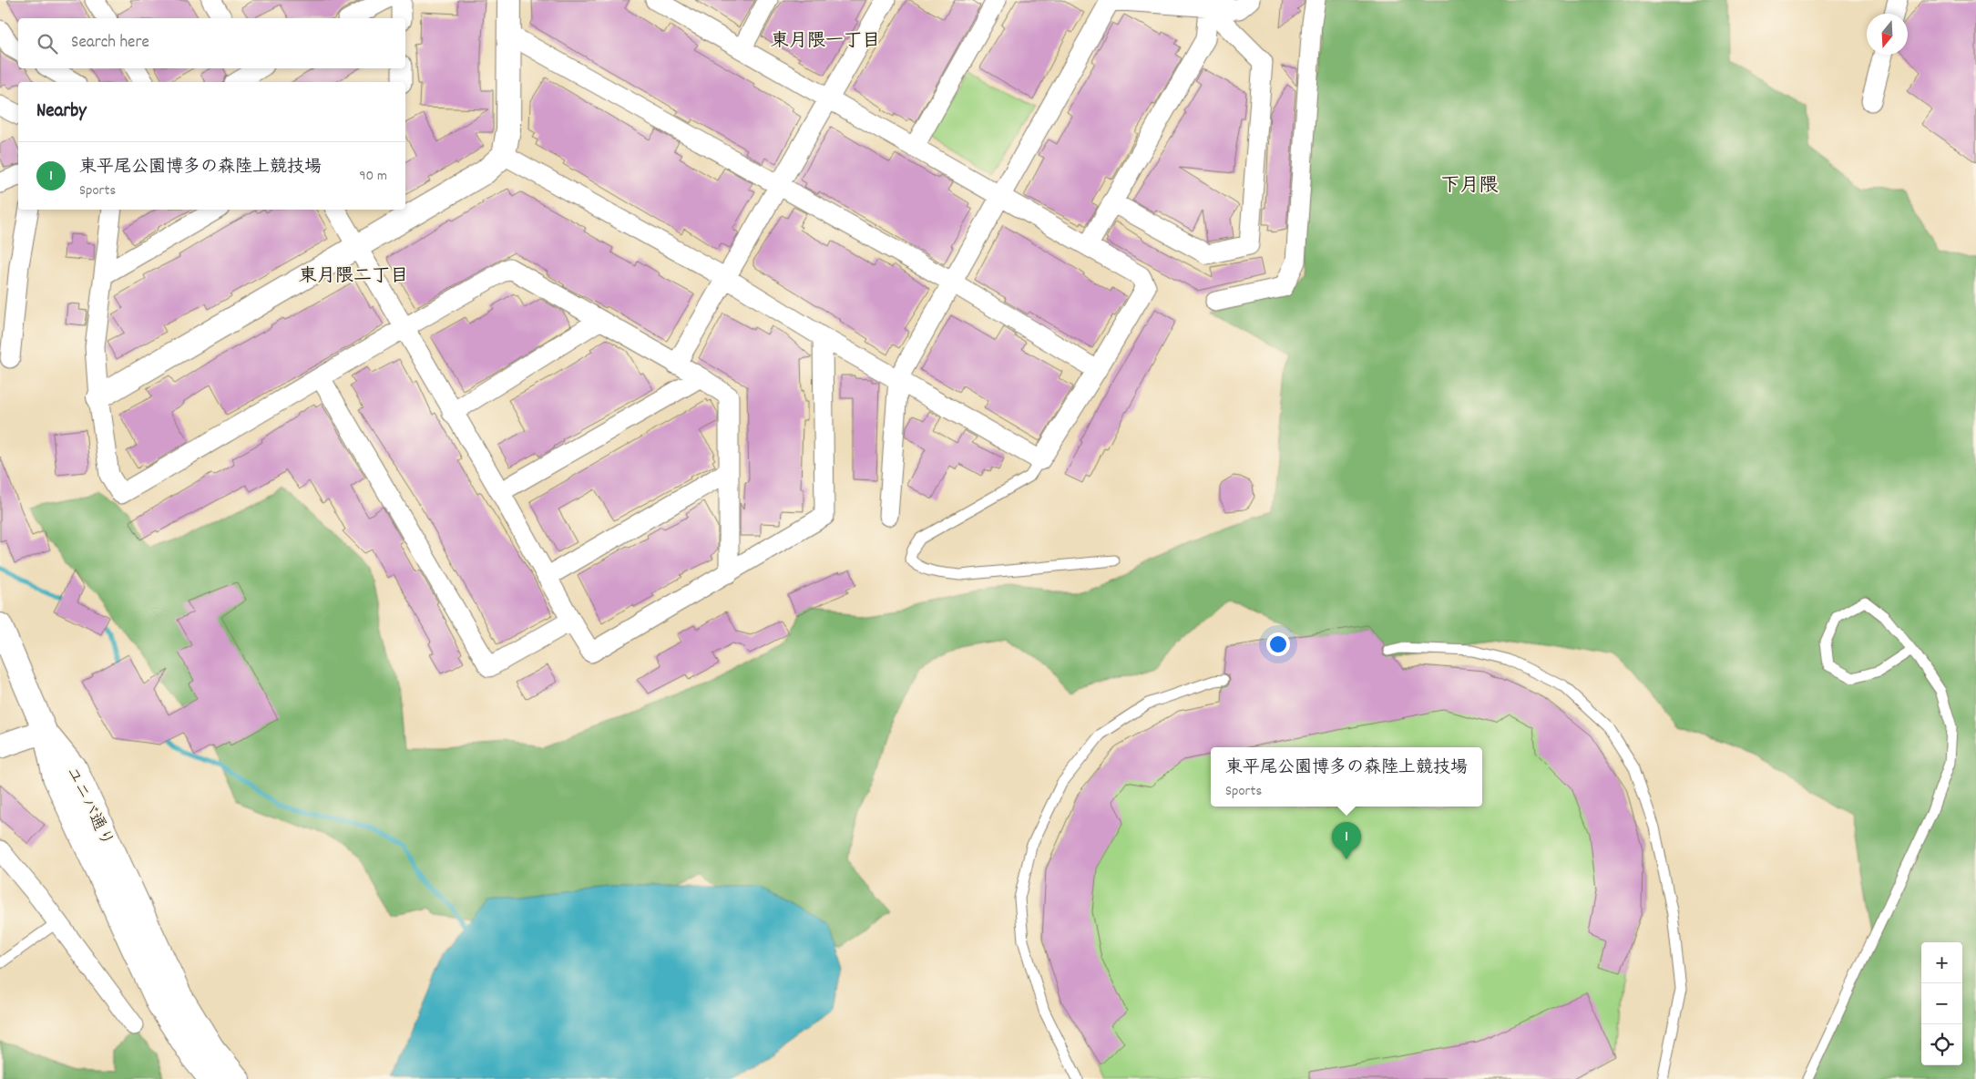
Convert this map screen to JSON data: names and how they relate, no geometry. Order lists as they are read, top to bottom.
{
  "streets": {
    "street": ["ユニバ通り"]
  },
  "districts": ["東月隈一丁目", "下月隈", "東月隈二丁目"],
  "north": "bottom",
  "page": {
    "search": "Search here",
    "heading": "Nearby",
    "list": [
      {
        "mark": "1",
        "name": "東平尾公園博多の森陸上競技場",
        "note": "Sports",
        "value": "90 m"
      }
    ],
    "popup": ["東平尾公園博多の森陸上競技場", "Sports"],
    "pins": "1",
    "map_buttons": ["+", "−"]
  }
}
